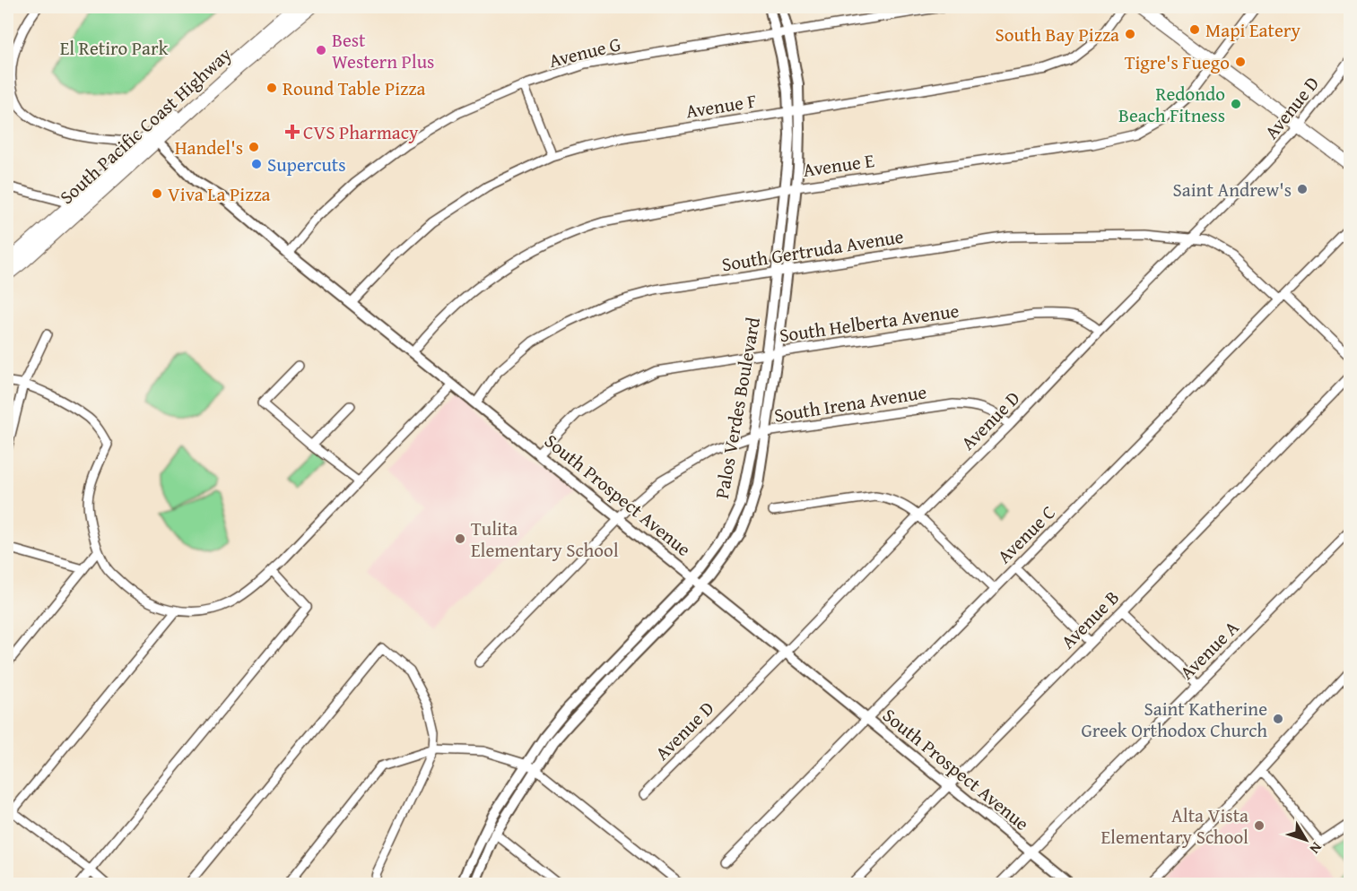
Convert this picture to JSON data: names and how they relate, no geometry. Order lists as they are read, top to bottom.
{
  "streets": {
    "highway": ["South Pacific Coast Highway"],
    "main road": ["Palos Verdes Boulevard", "South Prospect Avenue"],
    "street": [
      "Avenue G",
      "Avenue F",
      "Avenue D",
      "Avenue E",
      "South Gertruda Avenue",
      "South Helberta Avenue",
      "South Irena Avenue",
      "Avenue C",
      "Avenue B",
      "Avenue A"
    ]
  },
  "crossings": [
    ["Avenue G", "Palos Verdes Boulevard"],
    ["Avenue G", "South Prospect Avenue"],
    ["Avenue F", "Palos Verdes Boulevard"],
    ["Avenue F", "South Prospect Avenue"],
    ["Avenue D", "South Gertruda Avenue"],
    ["Avenue D", "South Helberta Avenue"],
    ["Avenue D", "South Irena Avenue"],
    ["Avenue D", "South Prospect Avenue"],
    ["South Pacific Coast Highway", "South Prospect Avenue"],
    ["Avenue E", "Palos Verdes Boulevard"],
    ["Avenue E", "South Prospect Avenue"],
    ["South Gertruda Avenue", "Palos Verdes Boulevard"],
    ["South Gertruda Avenue", "South Prospect Avenue"],
    ["South Gertruda Avenue", "Avenue C"],
    ["South Helberta Avenue", "Palos Verdes Boulevard"],
    ["South Helberta Avenue", "South Prospect Avenue"],
    ["South Irena Avenue", "Palos Verdes Boulevard"],
    ["South Irena Avenue", "South Prospect Avenue"],
    ["Palos Verdes Boulevard", "South Prospect Avenue"],
    ["South Prospect Avenue", "Avenue C"],
    ["South Prospect Avenue", "Avenue B"],
    ["South Prospect Avenue", "Avenue A"]
  ],
  "parks": ["El Retiro Park"],
  "places": {
    "other": [
      "Mapi Eatery",
      "South Bay Pizza",
      "Best Western Plus",
      "Tigre's Fuego",
      "Round Table Pizza",
      "Redondo Beach Fitness",
      "Handel's",
      "Supercuts",
      "Saint Andrew's",
      "Viva La Pizza",
      "Tulita Elementary School",
      "Saint Katherine Greek Orthodox Church",
      "Alta Vista Elementary School"
    ],
    "health": ["CVS Pharmacy"]
  },
  "north": "bottom right"
}
